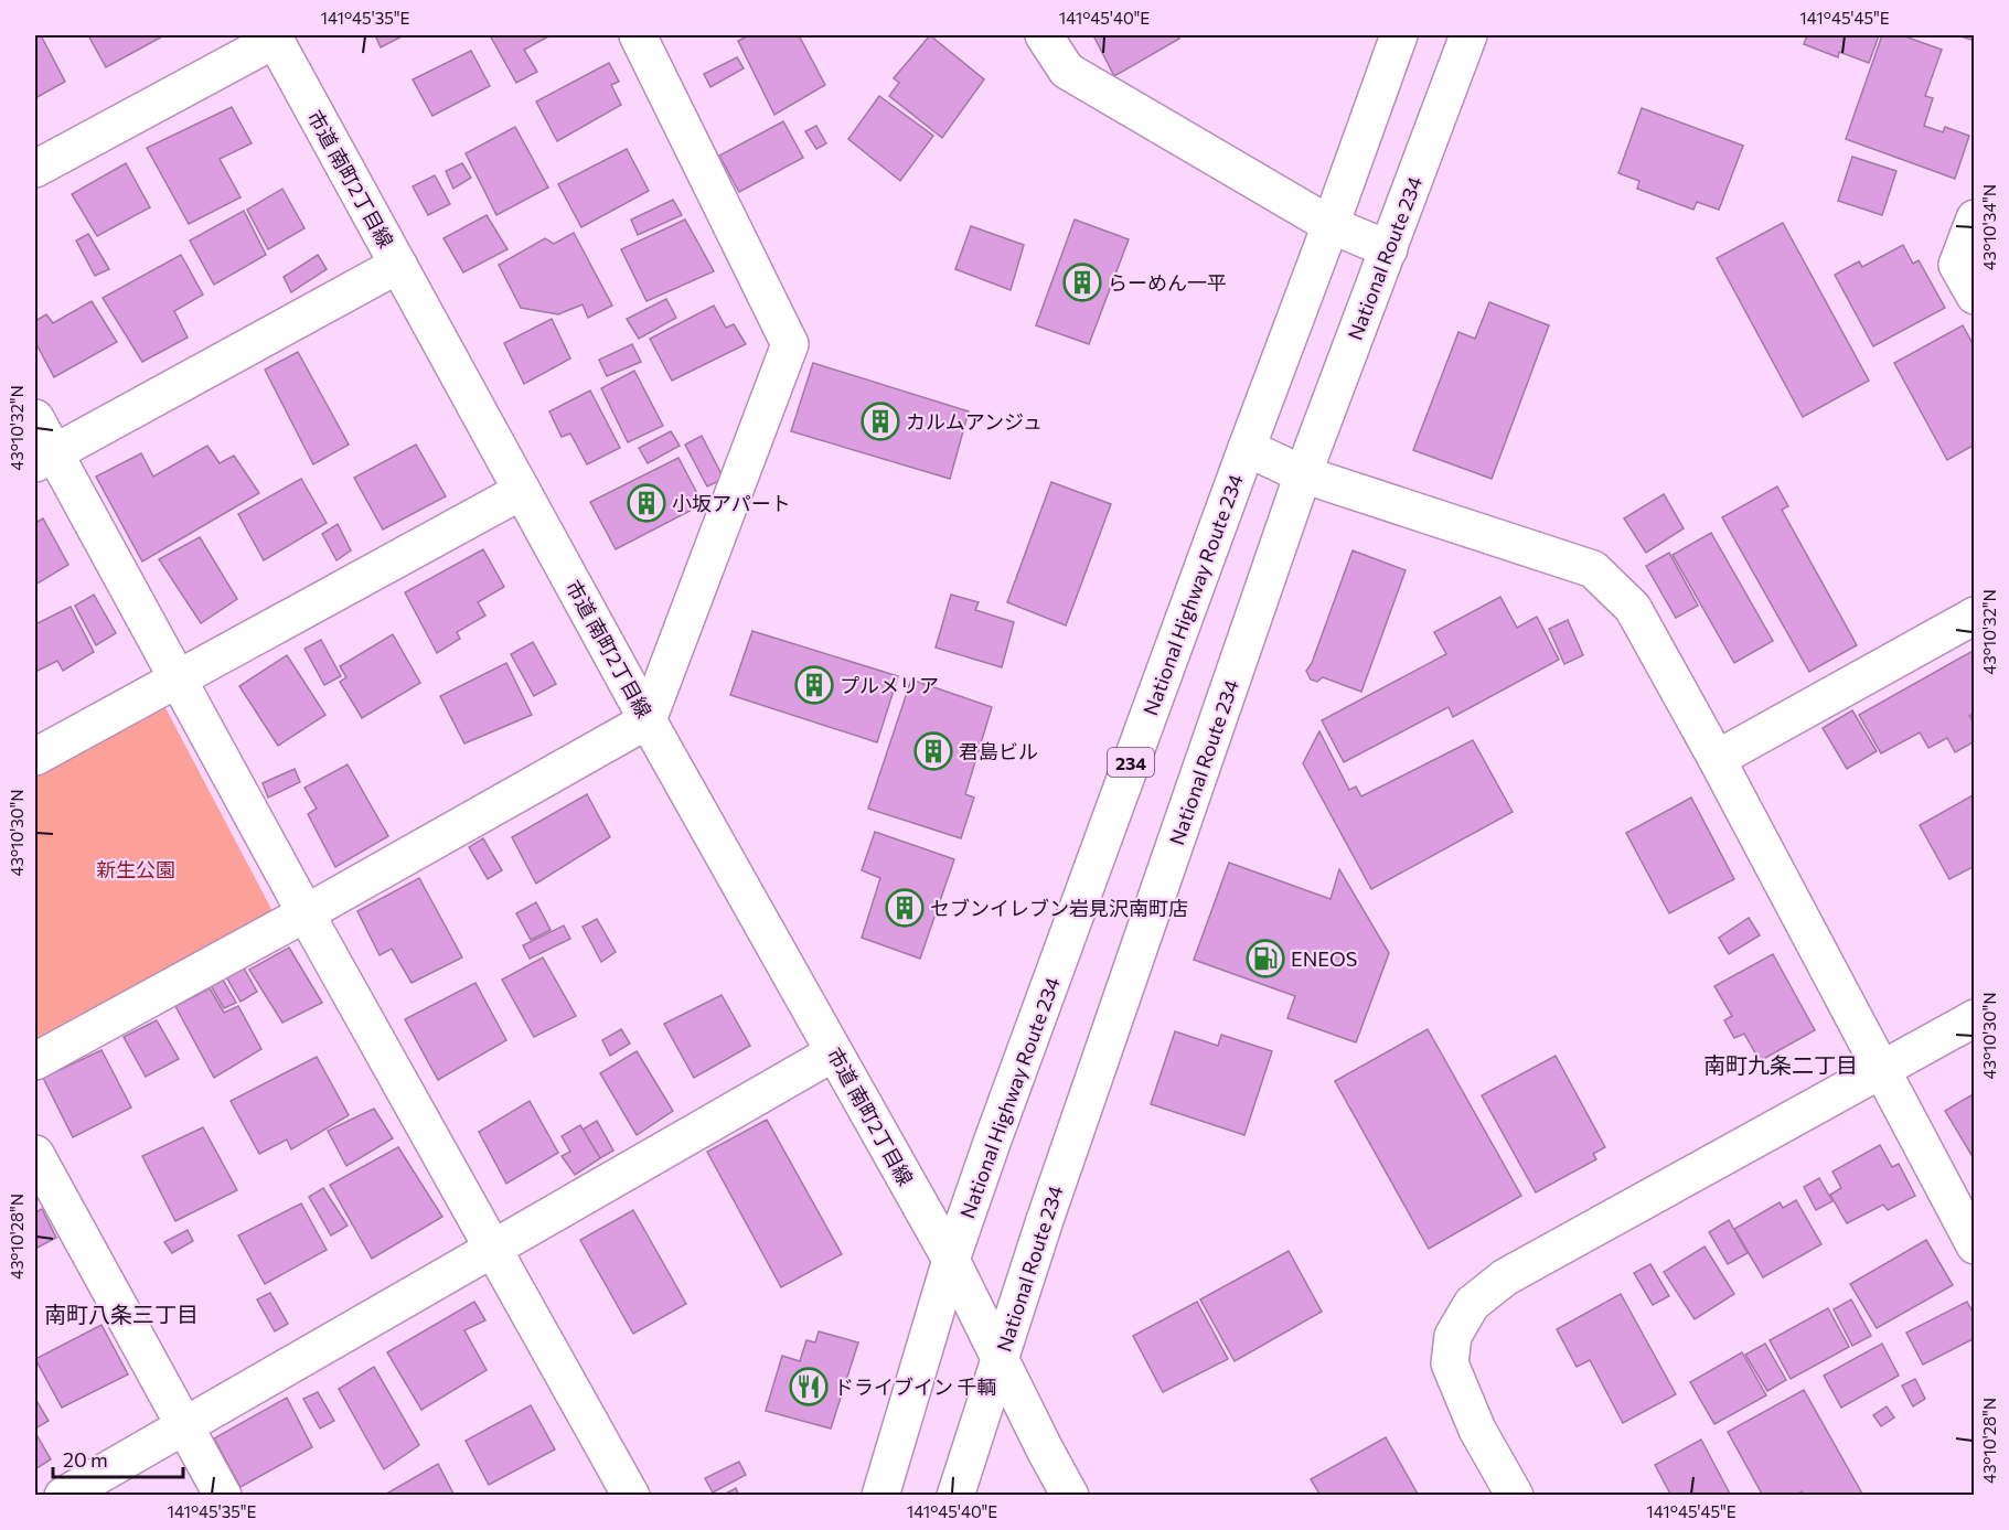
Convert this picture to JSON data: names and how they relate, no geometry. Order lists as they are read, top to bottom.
{
  "streets": {
    "main road": [
      "市道 南町2丁目線",
      "National Route 234",
      "National Highway Route 234",
      "234"
    ]
  },
  "crossings": [
    ["市道 南町2丁目線", "National Route 234"],
    ["市道 南町2丁目線", "National Highway Route 234"]
  ],
  "districts": ["南町九条二丁目", "南町八条三丁目"],
  "parks": ["新生公園"],
  "places": {
    "building": [
      "らーめん一平",
      "カルムアンジュ",
      "小坂アパート",
      "プルメリア",
      "君島ビル",
      "セブンイレブン岩見沢南町店"
    ],
    "fuel station": ["ENEOS"],
    "restaurant": ["ドライブイン 千輌"]
  },
  "scale_bar": "20 m",
  "coordinates": [
    "141°45'35\"E",
    "141°45'40\"E",
    "141°45'45\"E",
    "43°10'34\"N",
    "43°10'32\"N",
    "43°10'30\"N",
    "43°10'28\"N"
  ]
}
